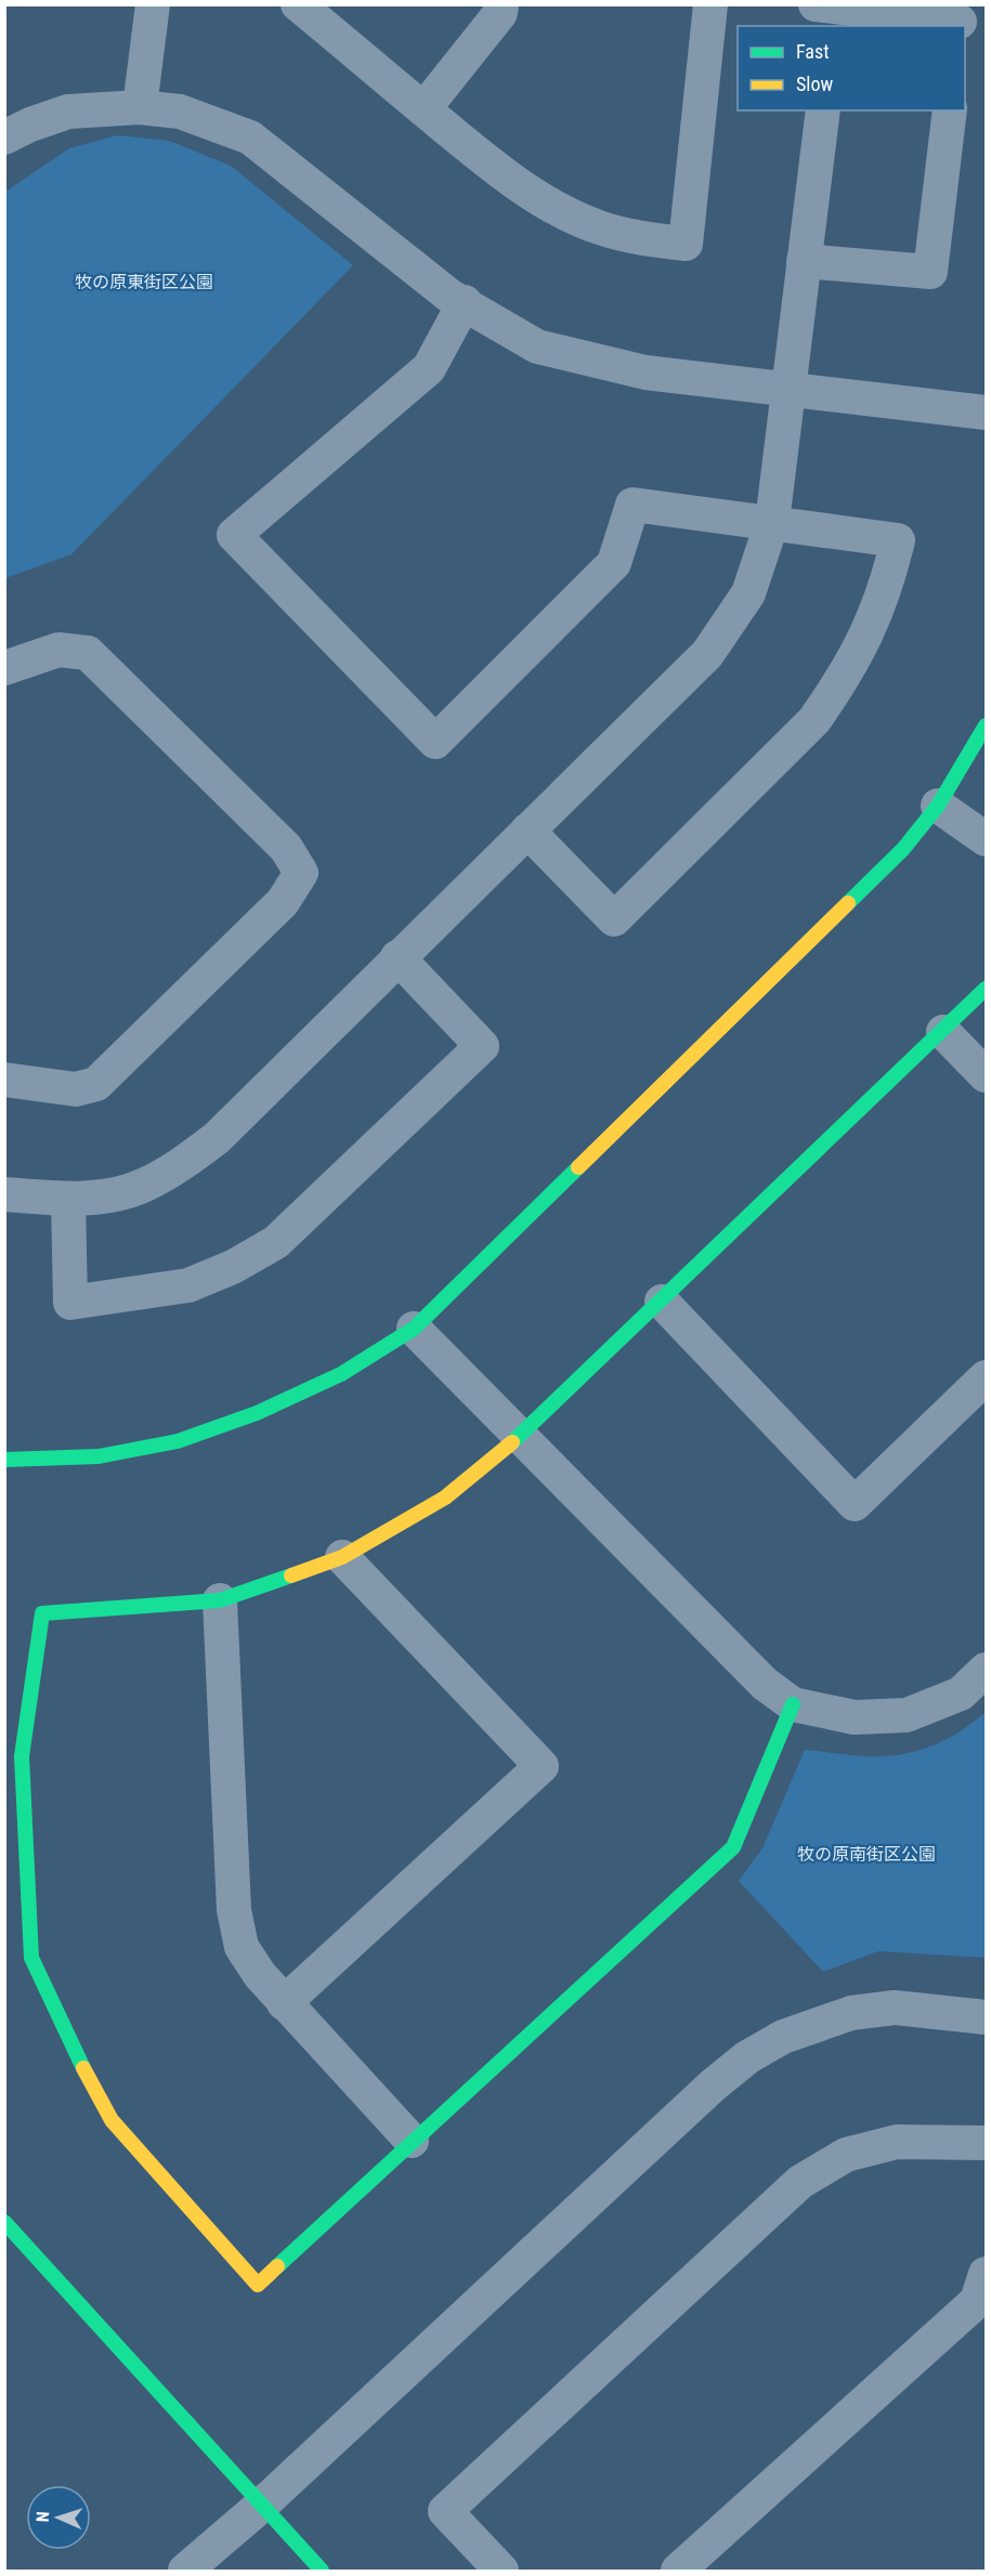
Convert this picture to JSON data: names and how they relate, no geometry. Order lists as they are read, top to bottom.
{
  "parks": ["牧の原東街区公園", "牧の原南街区公園"],
  "legend": ["Fast", "Slow"],
  "north": "left"
}
